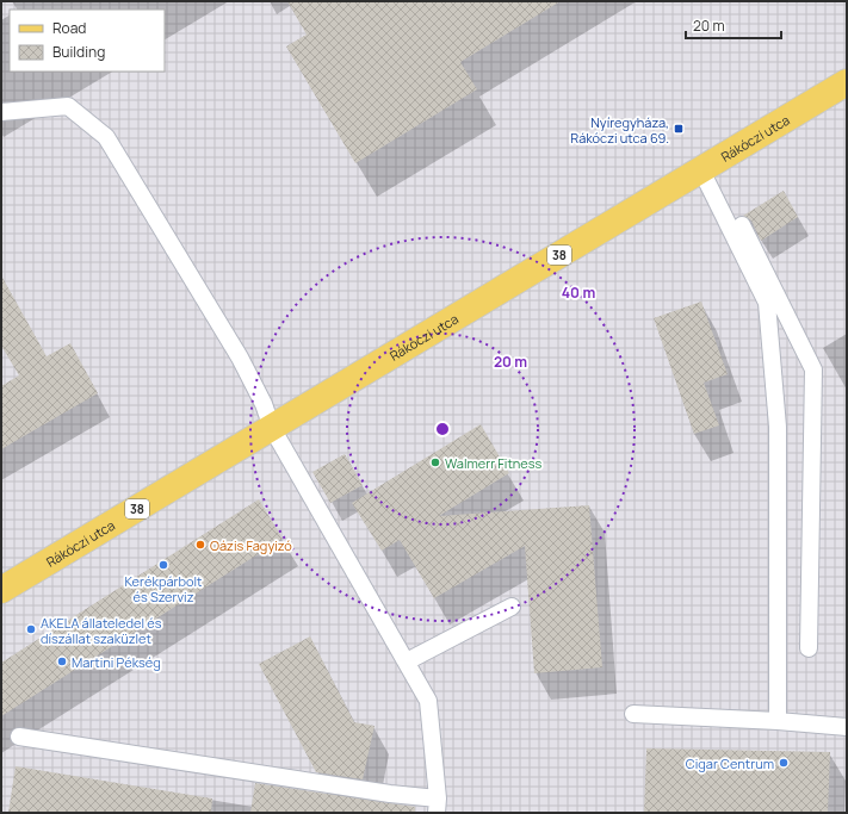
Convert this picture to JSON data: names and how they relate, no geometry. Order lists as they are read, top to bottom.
{
  "streets": {
    "main road": ["Rákóczi utca", "38"]
  },
  "places": {
    "transit": ["Nyíregyháza, Rákóczi utca 69."],
    "other": [
      "Walmerr Fitness",
      "Oázis Fagyizó",
      "Kerékpárbolt és Szerviz",
      "AKELA állateledel és díszállat szaküzlet",
      "Martini Pékség",
      "Cigar Centrum"
    ]
  },
  "legend": ["Road", "Building"],
  "scale_bar": "20 m",
  "rings": ["40 m", "20 m"]
}
